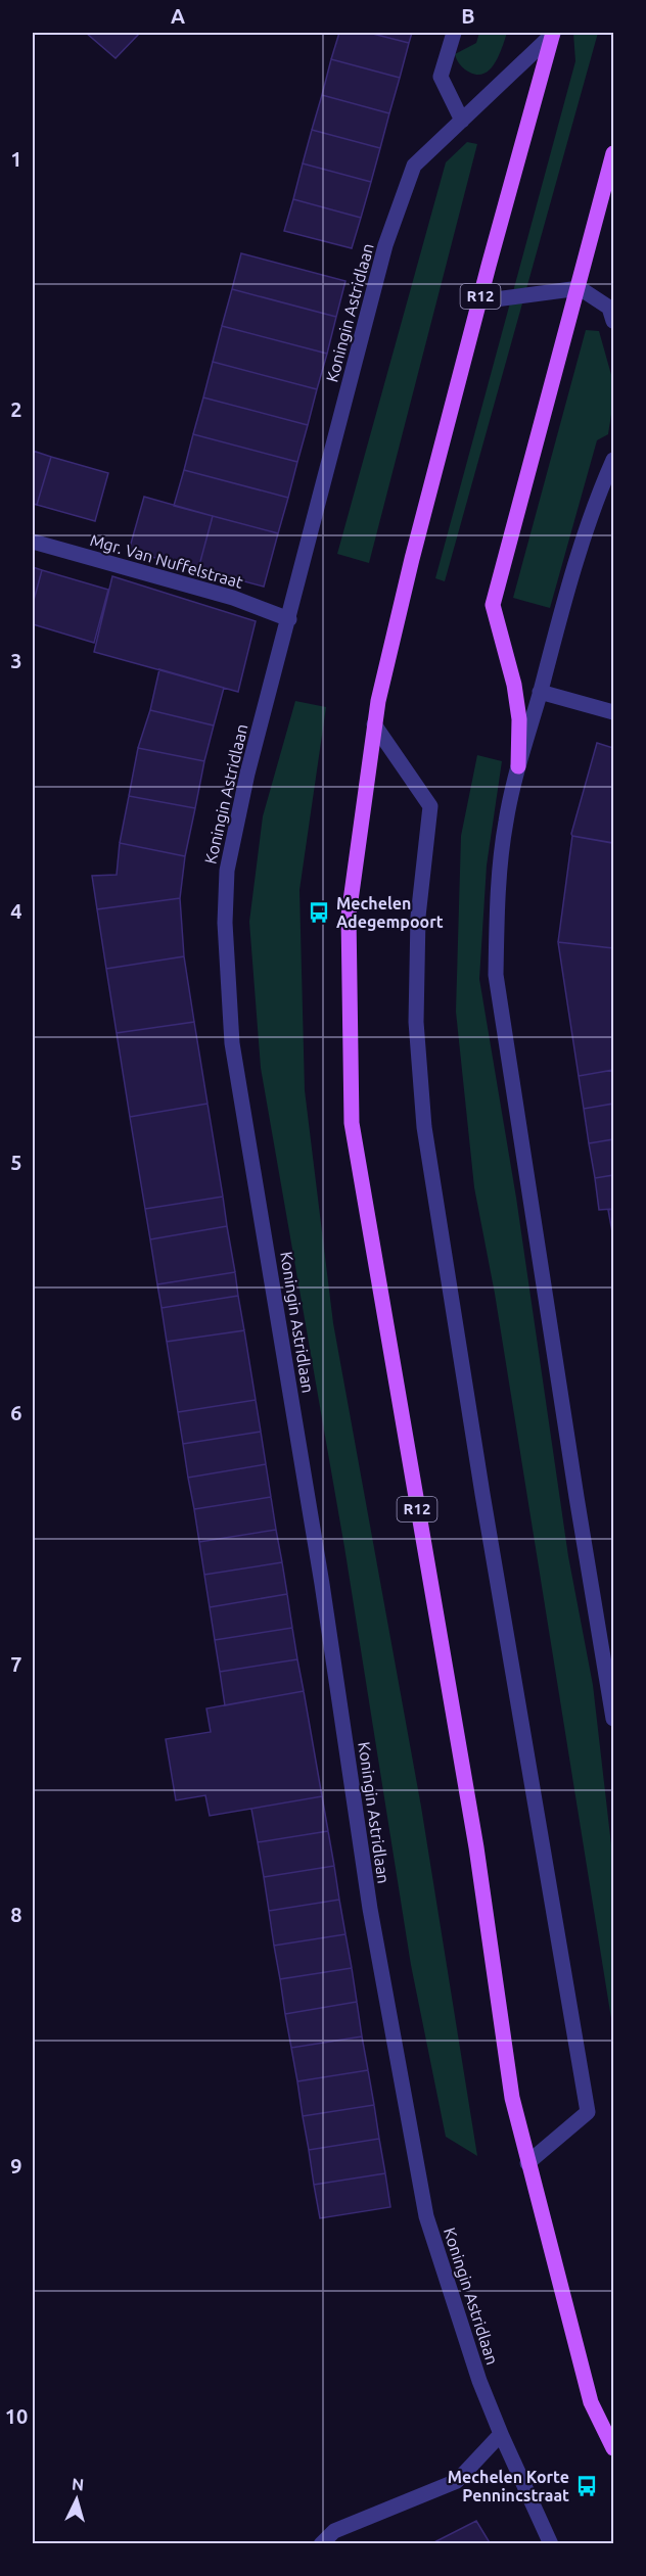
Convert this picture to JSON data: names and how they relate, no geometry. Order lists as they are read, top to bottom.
{
  "streets": {
    "main road": ["R12", "Koningin Astridlaan"],
    "street": ["Mgr. Van Nuffelstraat"]
  },
  "crossings": [
    ["Koningin Astridlaan", "Mgr. Van Nuffelstraat"]
  ],
  "places": {
    "bus stop": ["Mechelen Adegempoort", "Mechelen Korte Pennincstraat"]
  },
  "north": "top",
  "grid": {
    "columns": ["A", "B"],
    "rows": [
      "1",
      "2",
      "3",
      "4",
      "5",
      "6",
      "7",
      "8",
      "9",
      "10"
    ]
  }
}
